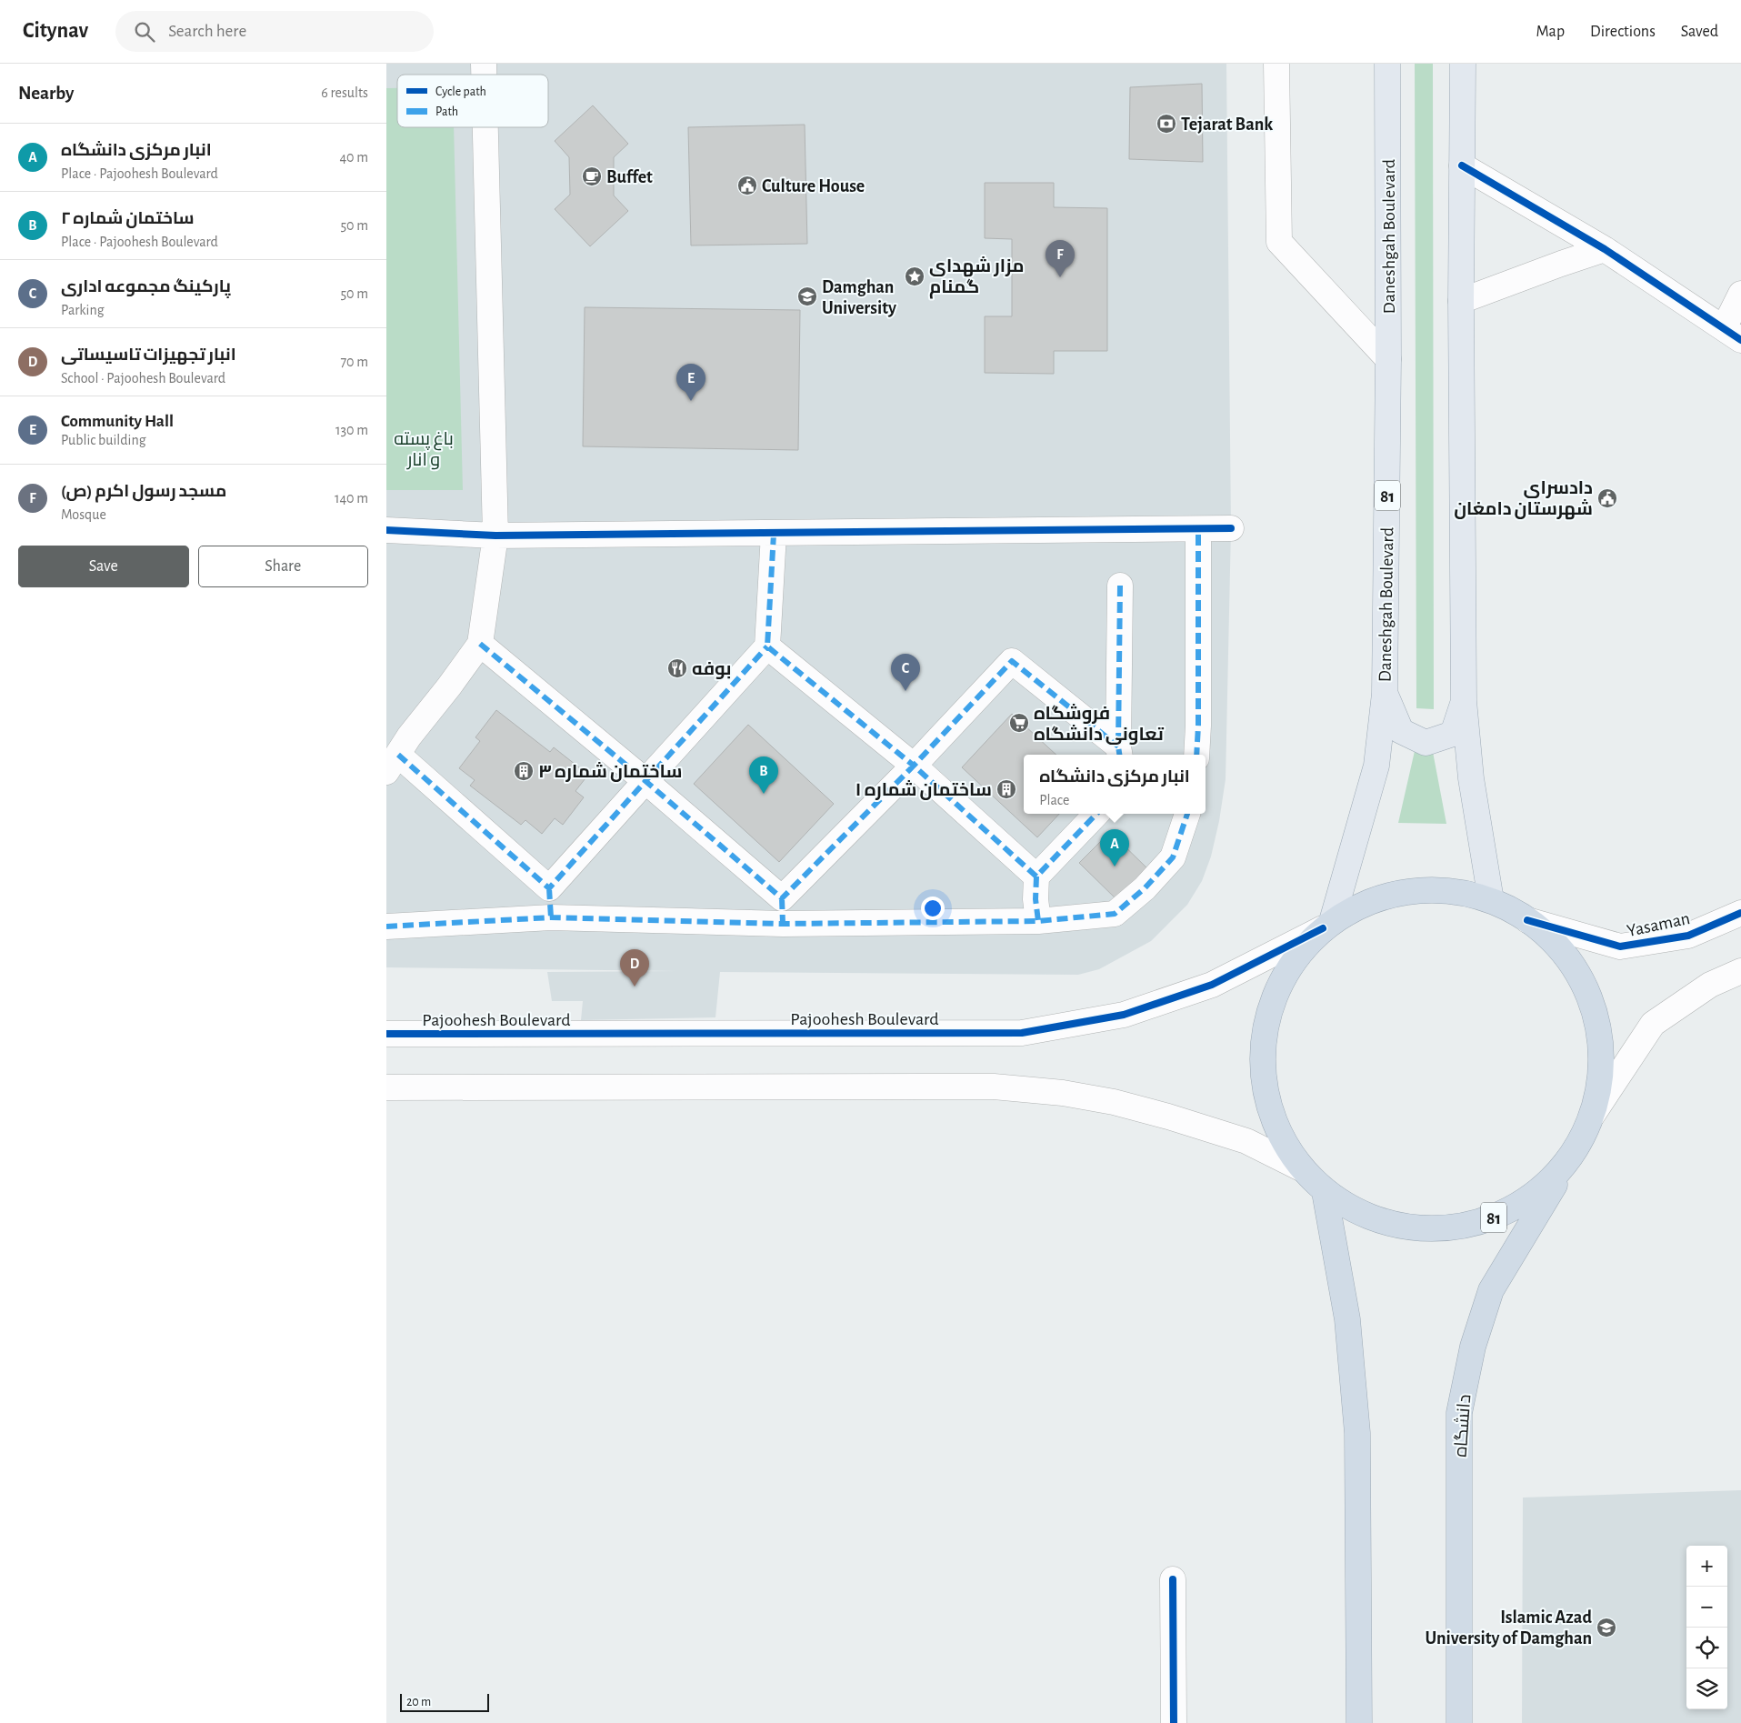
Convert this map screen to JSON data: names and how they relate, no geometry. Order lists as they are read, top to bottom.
{
  "streets": {
    "highway": ["81", "دانشگاه"],
    "main road": ["Daneshgah Boulevard"],
    "street": ["Yasaman", "Pajoohesh Boulevard"]
  },
  "crossings": [
    ["Daneshgah Boulevard", "81"],
    ["Daneshgah Boulevard", "Pajoohesh Boulevard"],
    ["81", "Yasaman"],
    ["81", "Pajoohesh Boulevard"],
    ["81", "دانشگاه"]
  ],
  "parks": ["باغ پسته و انار"],
  "places": {
    "bank": ["Tejarat Bank"],
    "cafe": ["Buffet"],
    "public building": ["Culture House", "دادسرای شهرستان دامغان"],
    "place": ["مزار شهدای گمنام"],
    "school or university": ["Damghan University", "Islamic Azad University of Damghan"],
    "restaurant": ["بوفه"],
    "supermarket": ["فروشگاه تعاونی دانشگاه"],
    "building": ["ساختمان شماره ۳", "ساختمان شماره ۱"]
  },
  "legend": ["Cycle path", "Path"],
  "scale_bar": "20 m",
  "page": {
    "header": "Citynav",
    "search": "Search here",
    "nav": ["Map", "Directions", "Saved"],
    "heading": ["Nearby", "6 results"],
    "list": [
      {
        "mark": "A",
        "name": "انبار مرکزی دانشگاه",
        "note": "Place · Pajoohesh Boulevard",
        "value": "40 m"
      },
      {
        "mark": "B",
        "name": "ساختمان شماره ۲",
        "note": "Place · Pajoohesh Boulevard",
        "value": "50 m"
      },
      {
        "mark": "C",
        "name": "پارکینگ مجموعه اداری",
        "note": "Parking",
        "value": "50 m"
      },
      {
        "mark": "D",
        "name": "انبار تجهیزات تاسیساتی",
        "note": "School · Pajoohesh Boulevard",
        "value": "70 m"
      },
      {
        "mark": "E",
        "name": "Community Hall",
        "note": "Public building",
        "value": "130 m"
      },
      {
        "mark": "F",
        "name": "مسجد رسول اکرم (ص)",
        "note": "Mosque",
        "value": "140 m"
      }
    ],
    "pins": [
      "F",
      "E",
      "C",
      "B",
      "A",
      "D"
    ],
    "buttons": ["Save", "Share"],
    "popup": ["انبار مرکزی دانشگاه", "Place"],
    "map_buttons": ["+", "−"],
    "scale": "20 m"
  }
}
